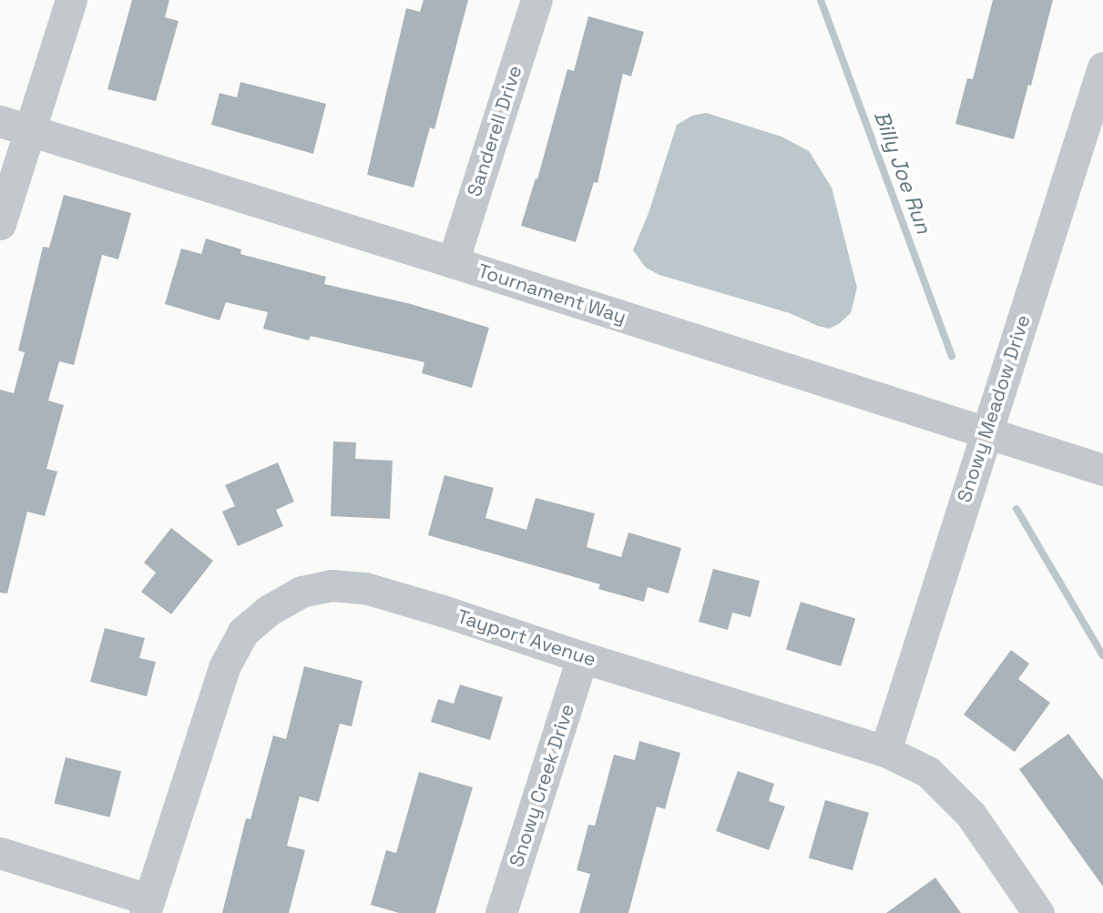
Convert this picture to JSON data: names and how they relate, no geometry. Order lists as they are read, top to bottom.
{
  "streets": {
    "street": [
      "Sanderell Drive",
      "Tournament Way",
      "Snowy Meadow Drive",
      "Tayport Avenue",
      "Snowy Creek Drive"
    ]
  },
  "crossings": [
    ["Sanderell Drive", "Tournament Way"],
    ["Tournament Way", "Snowy Meadow Drive"],
    ["Snowy Meadow Drive", "Tayport Avenue"],
    ["Tayport Avenue", "Snowy Creek Drive"]
  ],
  "water": ["Billy Joe Run"]
}
